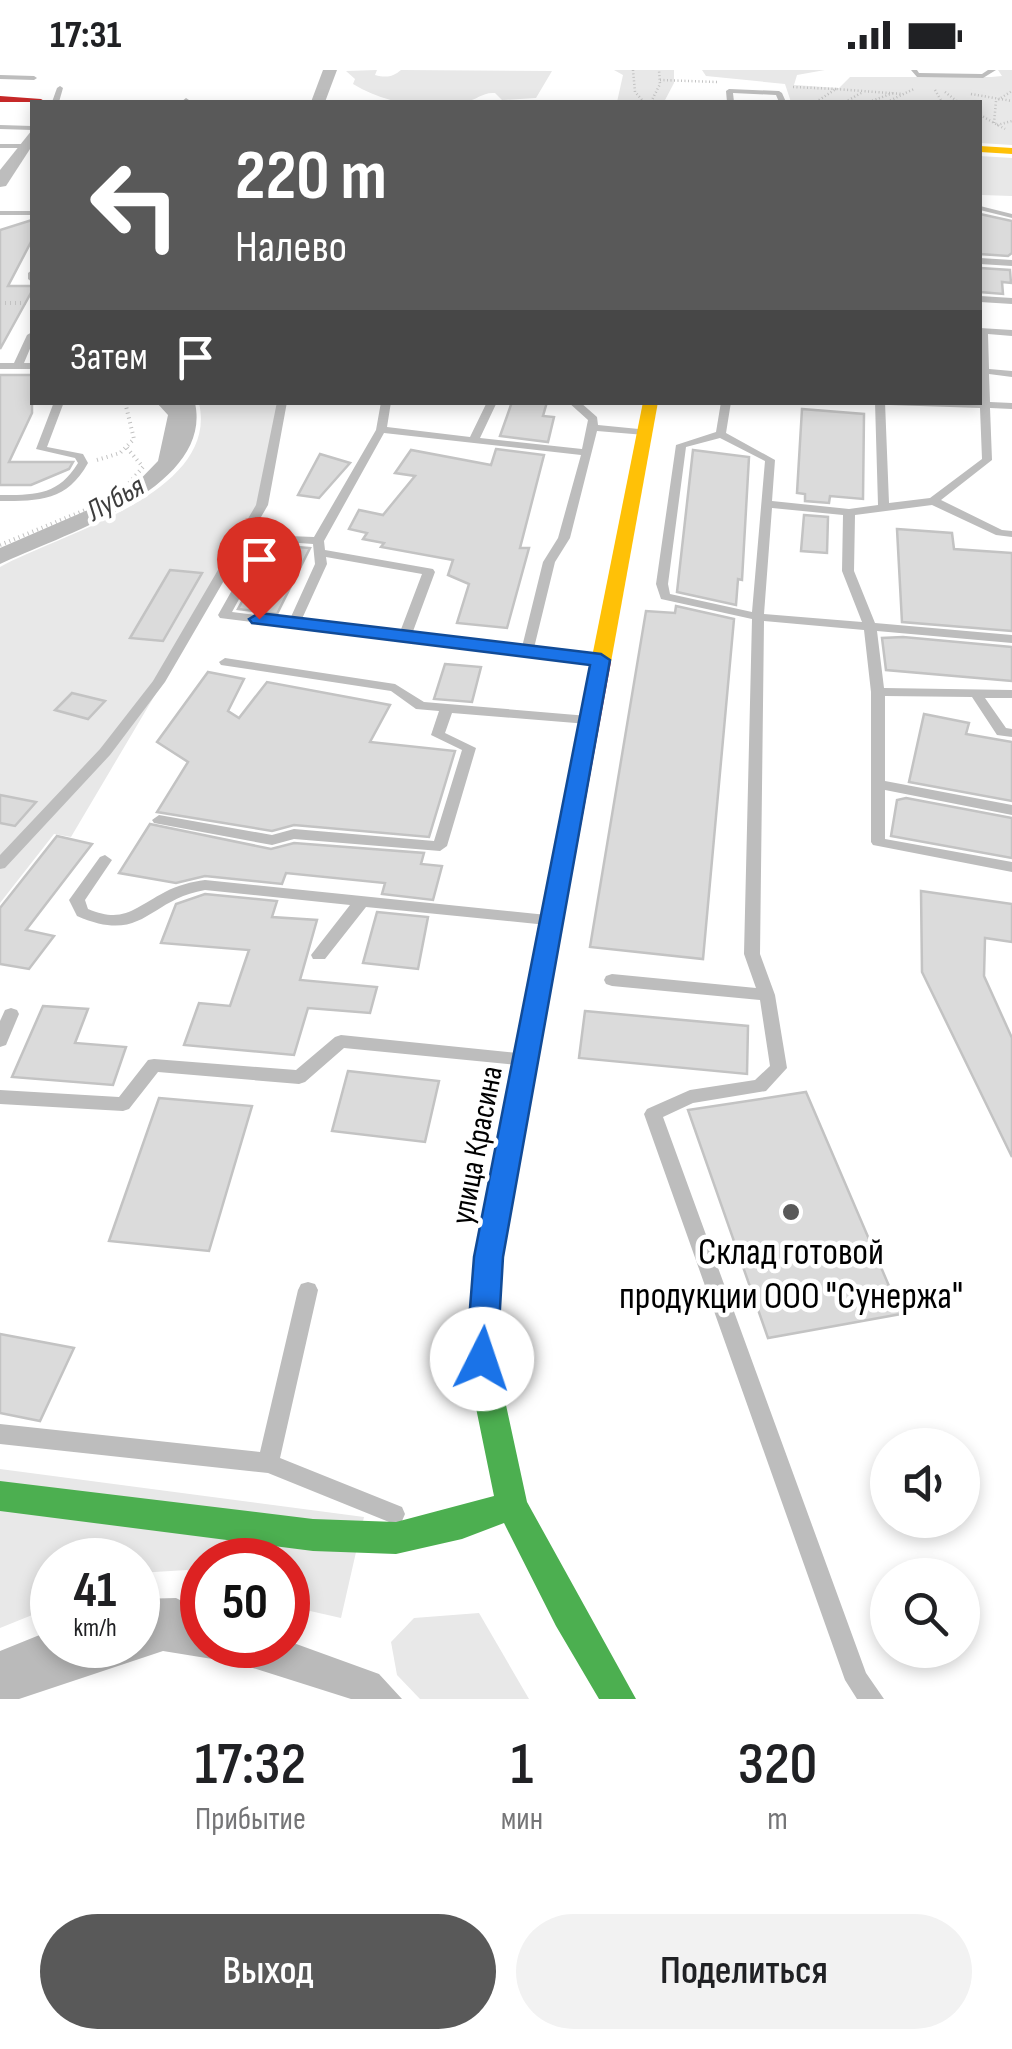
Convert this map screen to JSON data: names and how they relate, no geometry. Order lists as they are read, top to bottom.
{
  "streets": {
    "main road": ["улица Красина"]
  },
  "water": ["Лубья"],
  "places": ["Склад готовой продукции ООО \"Сунержа\""],
  "page": {
    "status": "17:31",
    "turn": ["220 m", "Налево"],
    "then": "Затем",
    "speed": "41 km/h",
    "limit": "50",
    "eta": [
      "17:32",
      "Прибытие",
      "1",
      "мин",
      "320",
      "m"
    ],
    "buttons": ["Выход", "Поделиться"]
  }
}
